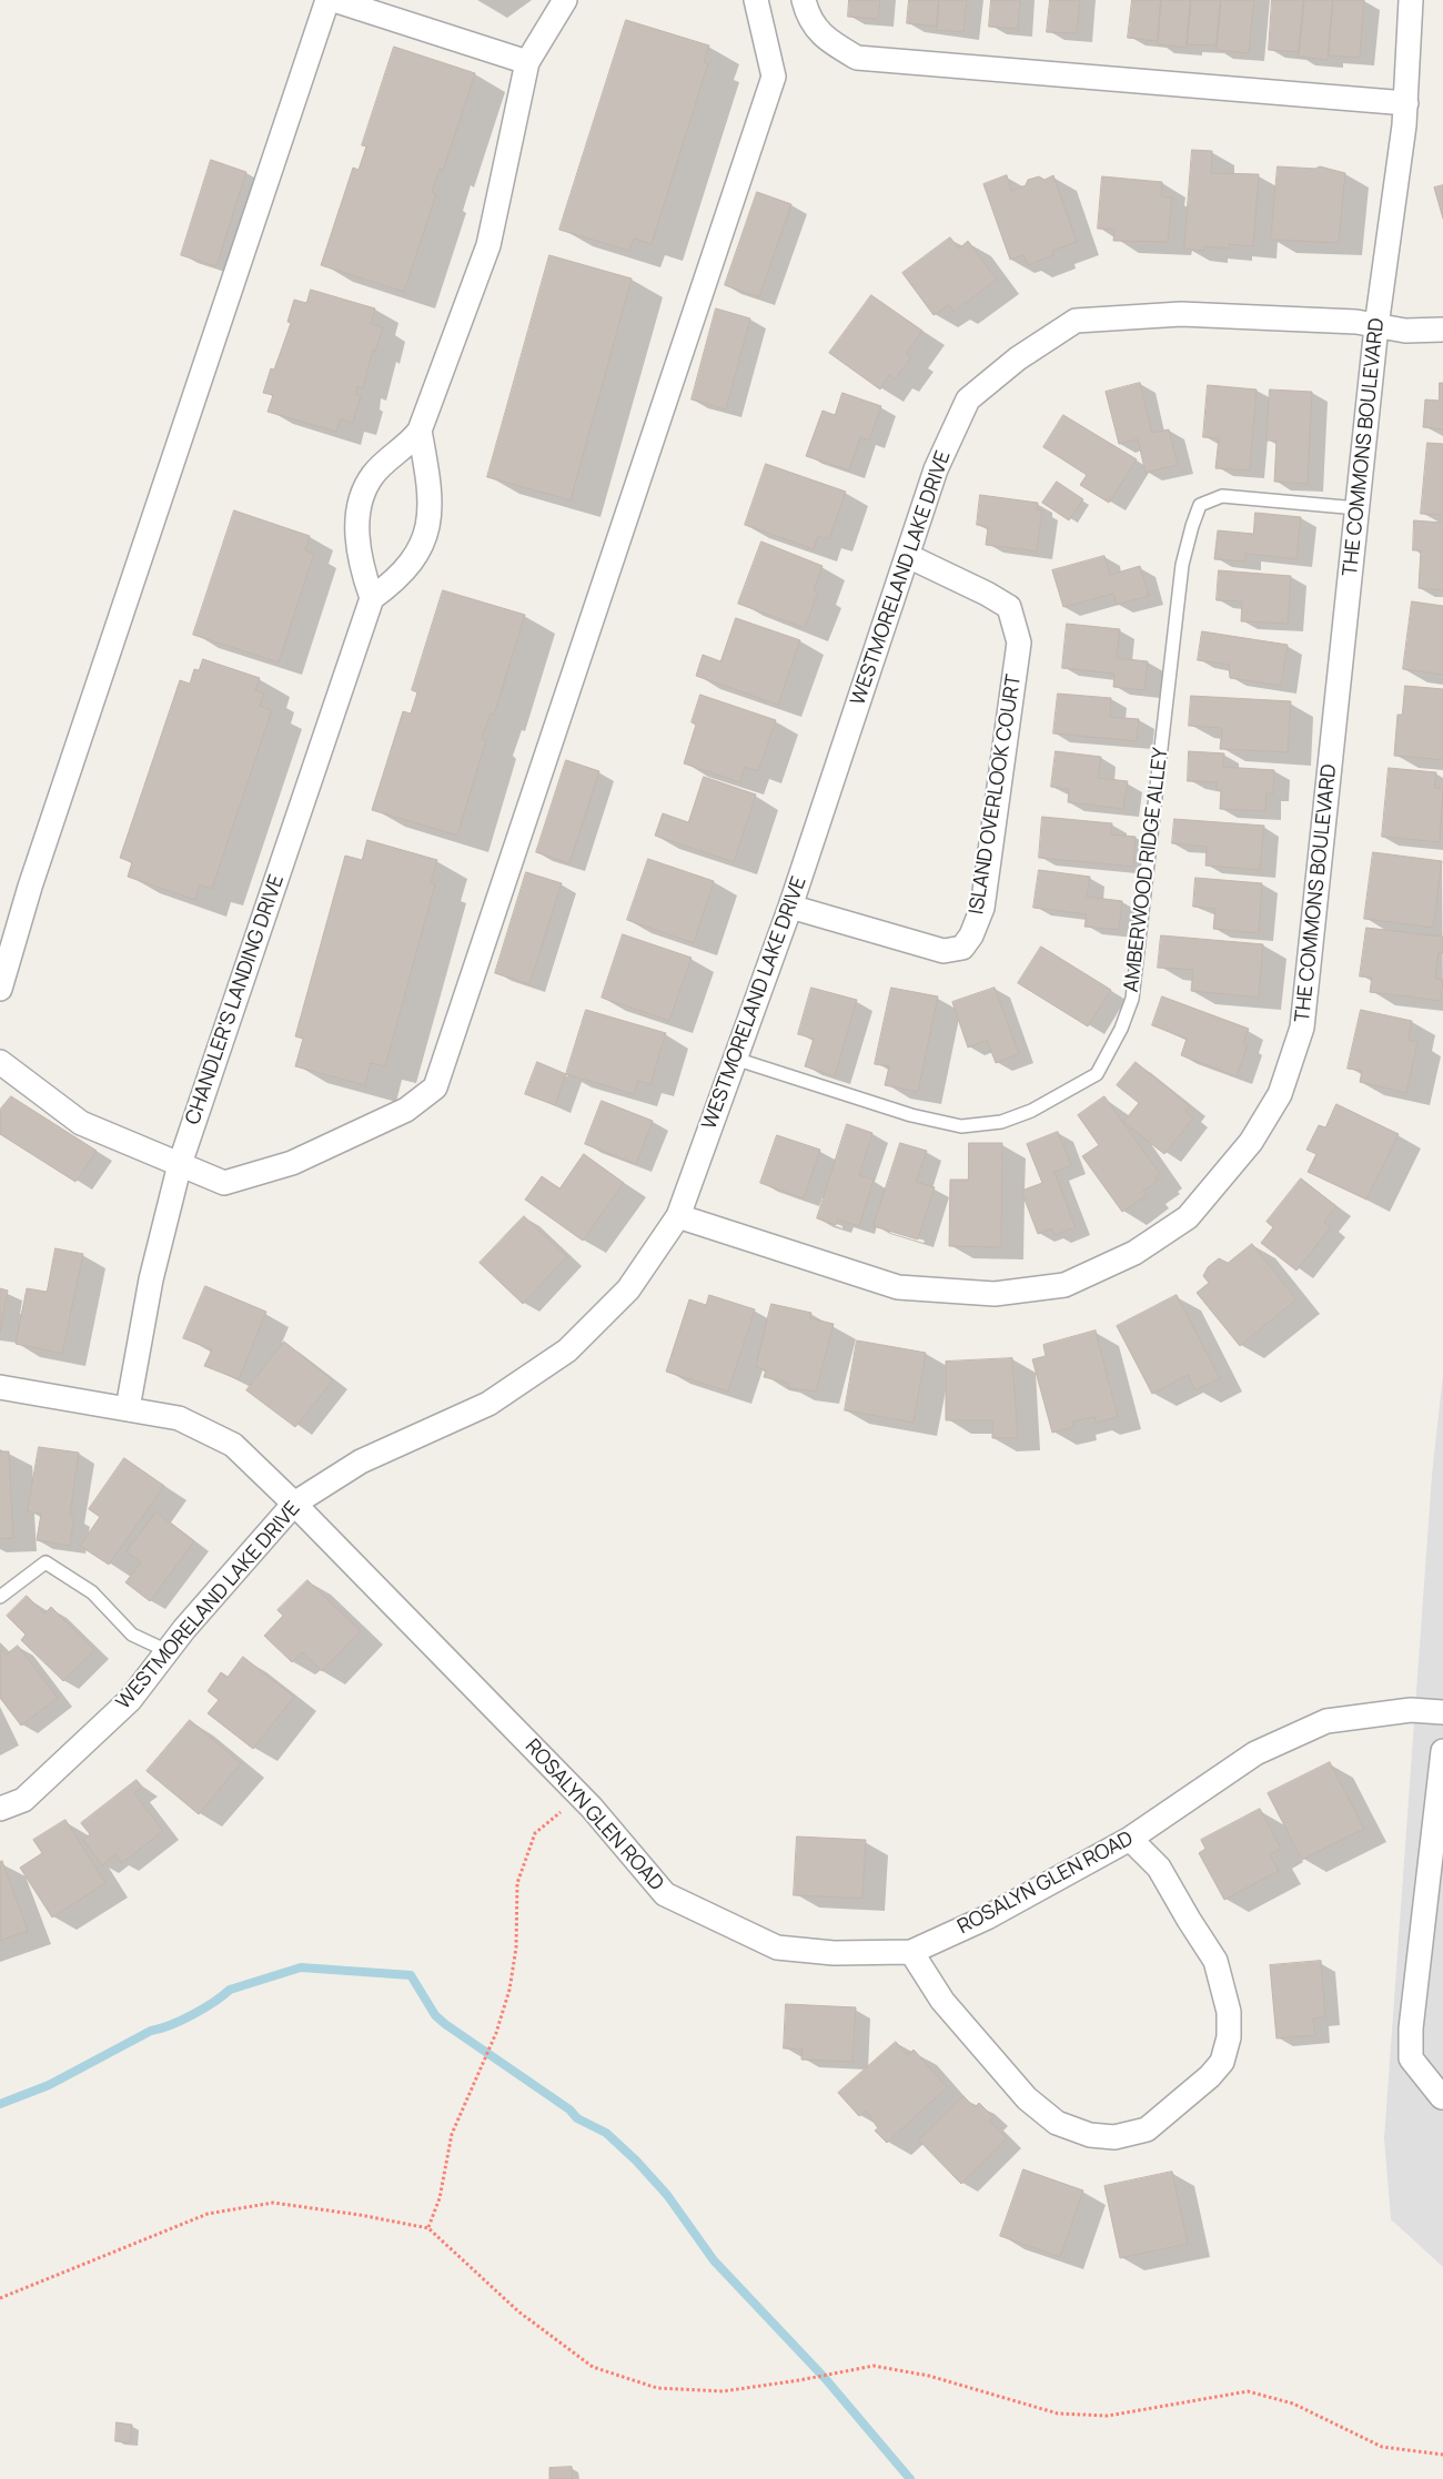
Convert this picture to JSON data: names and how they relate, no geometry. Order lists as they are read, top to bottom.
{
  "streets": {
    "street": [
      "THE COMMONS BOULEVARD",
      "WESTMORELAND LAKE DRIVE",
      "ISLAND OVERLOOK COURT",
      "CHANDLER'S LANDING DRIVE",
      "ROSALYN GLEN ROAD"
    ],
    "lane": ["AMBERWOOD RIDGE ALLEY"]
  },
  "crossings": [
    ["THE COMMONS BOULEVARD", "WESTMORELAND LAKE DRIVE"],
    ["THE COMMONS BOULEVARD", "AMBERWOOD RIDGE ALLEY"],
    ["WESTMORELAND LAKE DRIVE", "ISLAND OVERLOOK COURT"],
    ["WESTMORELAND LAKE DRIVE", "AMBERWOOD RIDGE ALLEY"],
    ["WESTMORELAND LAKE DRIVE", "ROSALYN GLEN ROAD"],
    ["CHANDLER'S LANDING DRIVE", "ROSALYN GLEN ROAD"]
  ]
}
